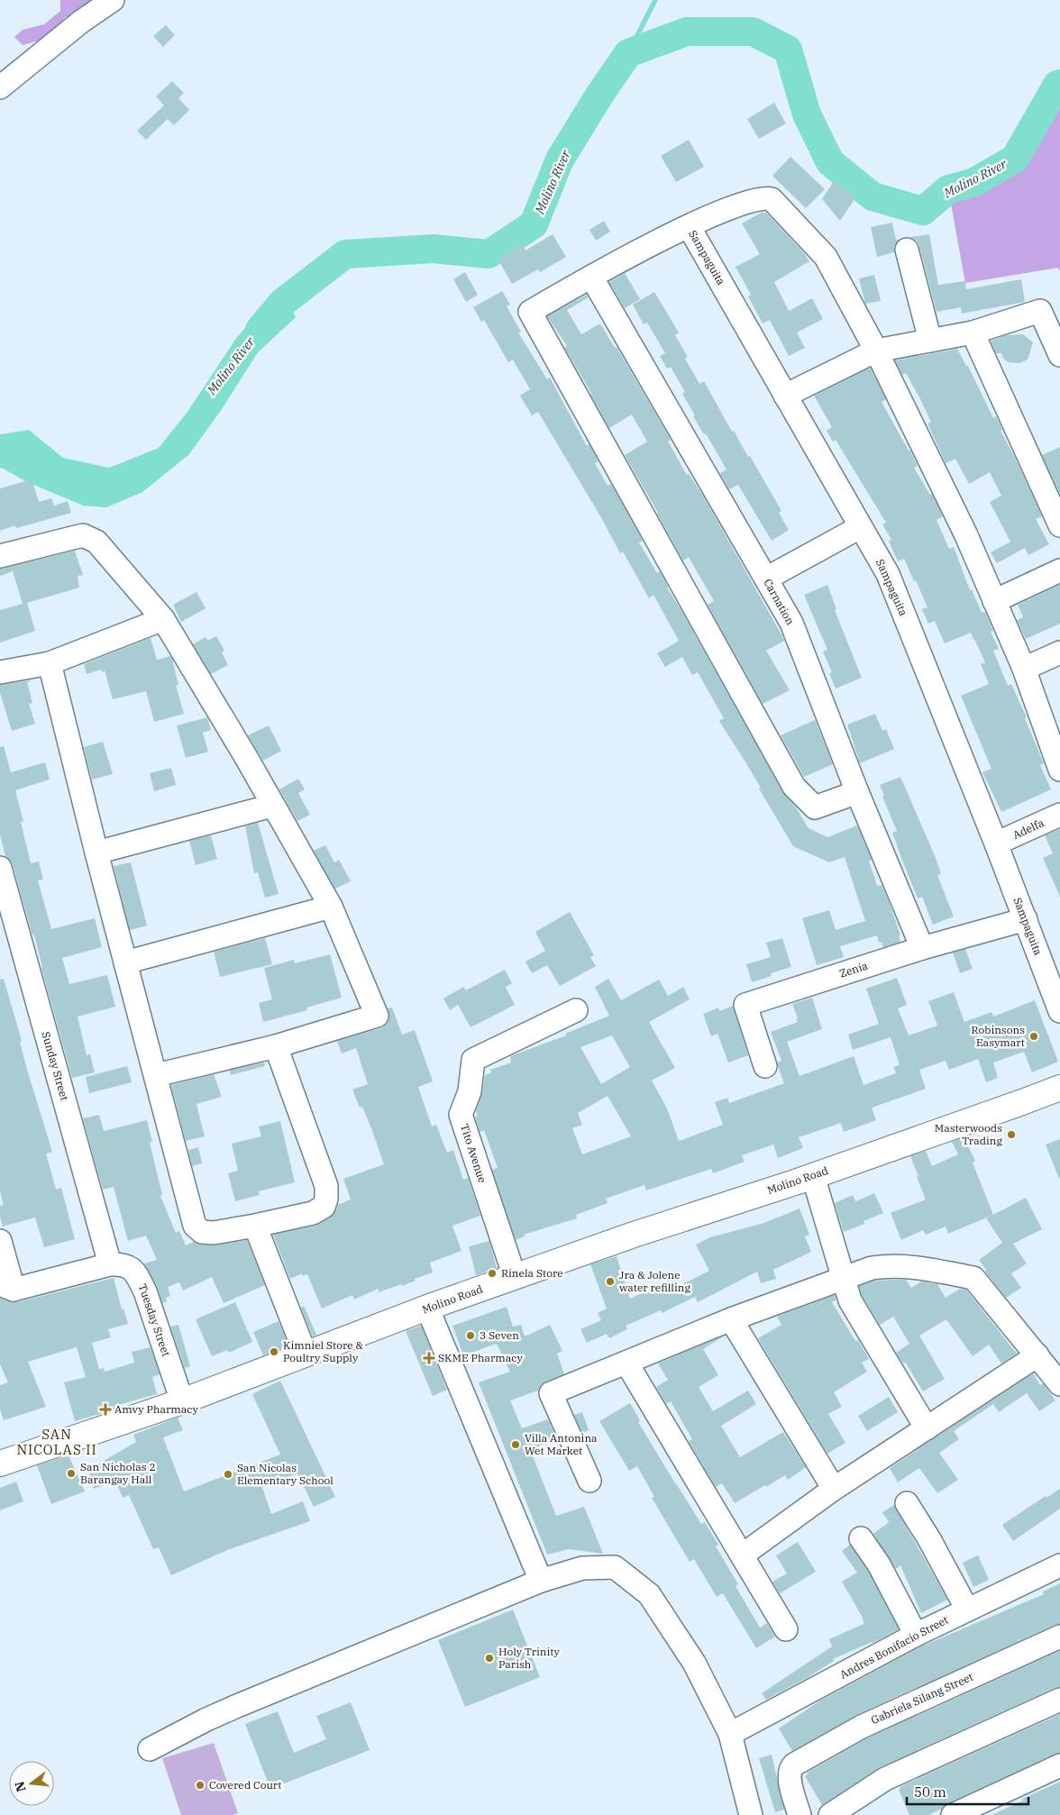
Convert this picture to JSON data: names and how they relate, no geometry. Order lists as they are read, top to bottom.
{
  "streets": {
    "main road": ["Molino Road"],
    "street": [
      "Sampaguita",
      "Carnation",
      "Adelfa",
      "Zenia",
      "Sunday Street",
      "Tito Avenue",
      "Tuesday Street",
      "Andres Bonifacio Street",
      "Gabriela Silang Street"
    ]
  },
  "crossings": [
    ["Sampaguita", "Carnation"],
    ["Sampaguita", "Adelfa"],
    ["Sampaguita", "Zenia"],
    ["Carnation", "Zenia"],
    ["Sunday Street", "Tuesday Street"],
    ["Tito Avenue", "Molino Road"],
    ["Molino Road", "Tuesday Street"]
  ],
  "districts": ["SAN NICOLAS II"],
  "water": ["Molino River"],
  "places": {
    "other": [
      "Robinsons Easymart",
      "Masterwoods Trading",
      "Rinela Store",
      "Jra & Jolene water refilling",
      "3 Seven",
      "Kimniel Store & Poultry Supply",
      "Villa Antonina Wet Market",
      "San Nicholas 2 Barangay Hall",
      "San Nicolas Elementary School",
      "Holy Trinity Parish",
      "Covered Court"
    ],
    "health": ["SKME Pharmacy", "Amvy Pharmacy"]
  },
  "scale_bar": "50 m",
  "north": "left"
}
